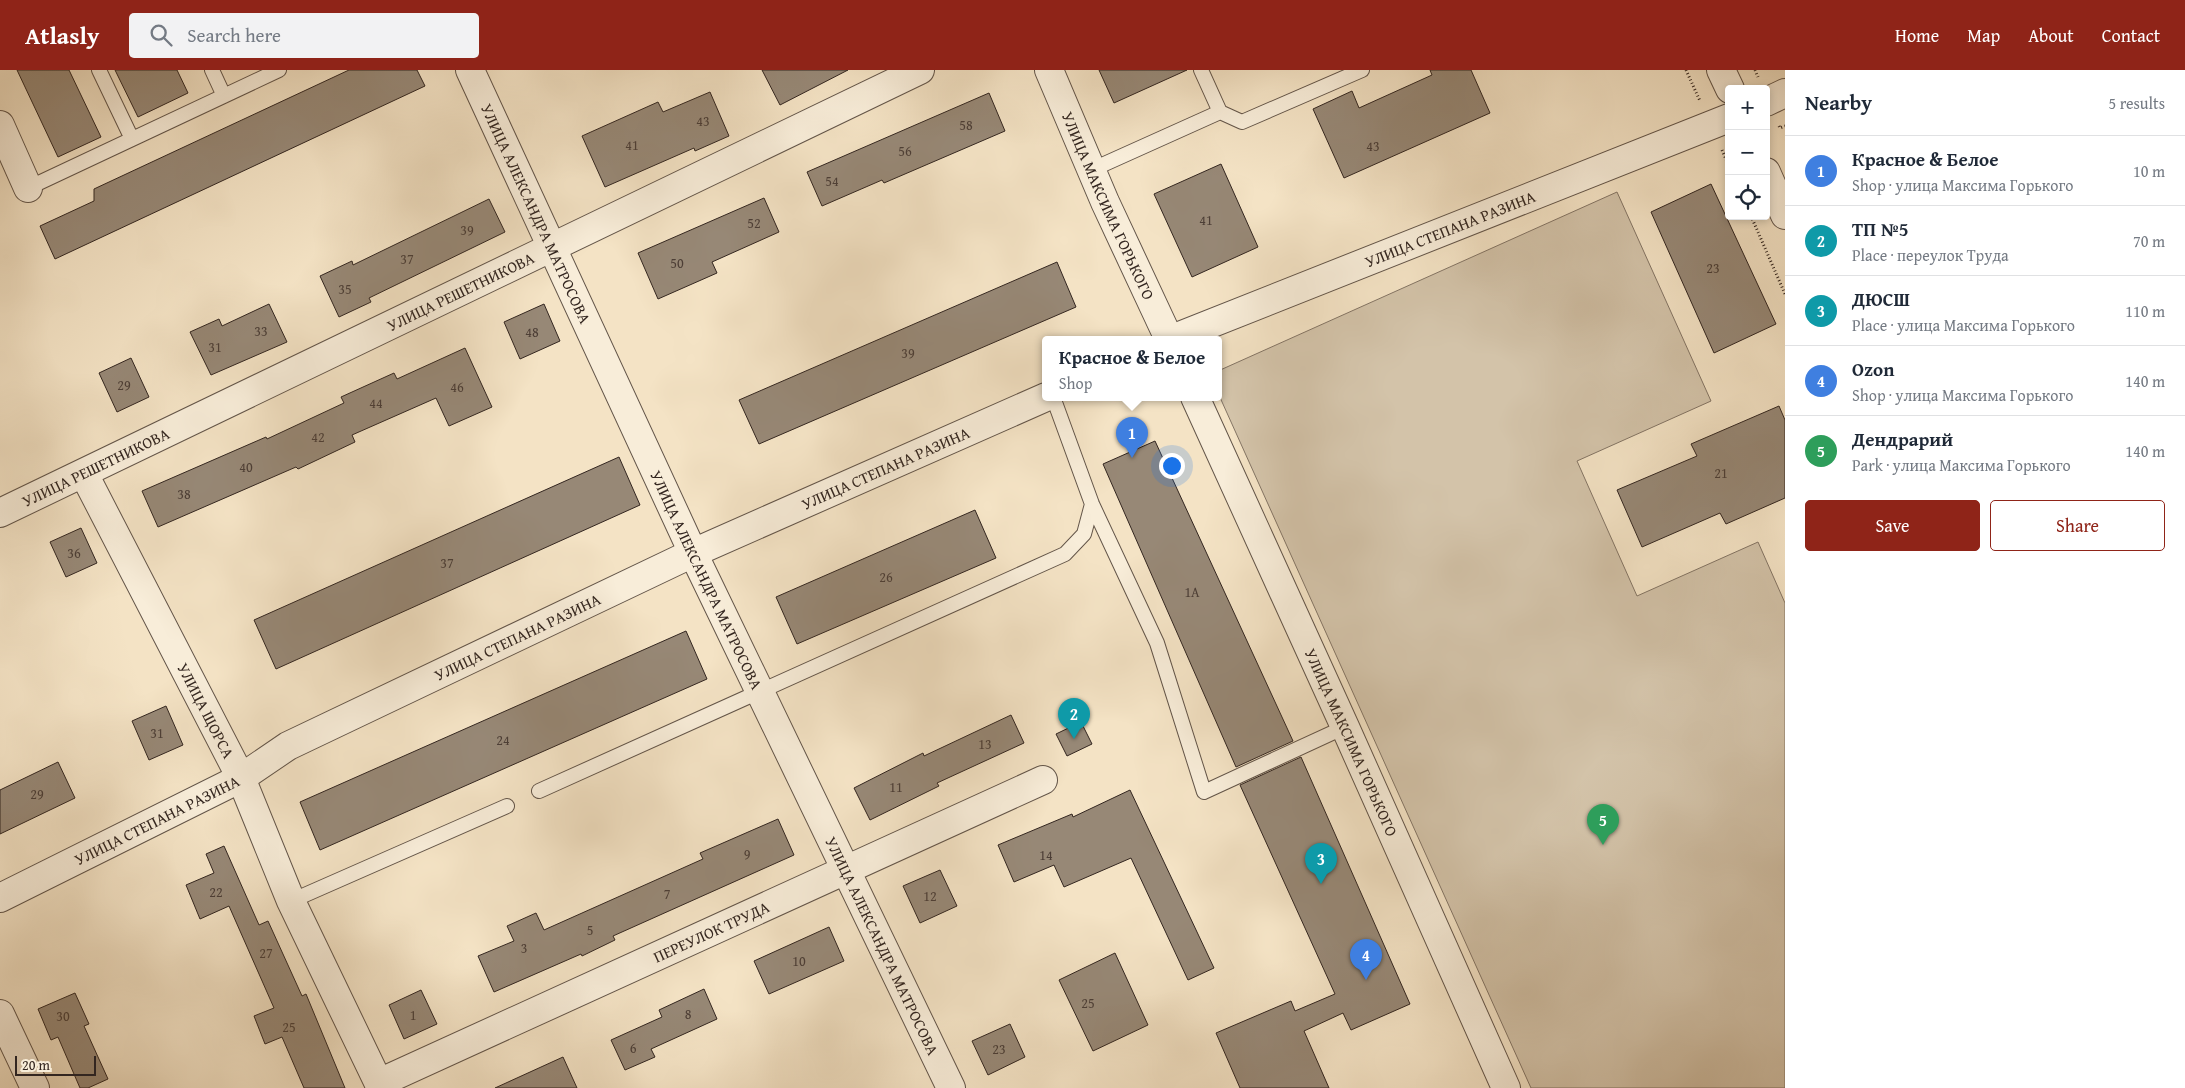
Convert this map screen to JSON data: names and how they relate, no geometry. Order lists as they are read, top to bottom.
{
  "streets": {
    "street": [
      "УЛИЦА МАКСИМА ГОРЬКОГО",
      "УЛИЦА АЛЕКСАНДРА МАТРОСОВА",
      "УЛИЦА СТЕПАНА РАЗИНА",
      "УЛИЦА РЕШЕТНИКОВА",
      "УЛИЦА ЩОРСА",
      "ПЕРЕУЛОК ТРУДА"
    ]
  },
  "crossings": [
    ["УЛИЦА АЛЕКСАНДРА МАТРОСОВА", "УЛИЦА СТЕПАНА РАЗИНА"],
    ["УЛИЦА АЛЕКСАНДРА МАТРОСОВА", "УЛИЦА РЕШЕТНИКОВА"],
    ["УЛИЦА АЛЕКСАНДРА МАТРОСОВА", "ПЕРЕУЛОК ТРУДА"],
    ["УЛИЦА СТЕПАНА РАЗИНА", "УЛИЦА ЩОРСА"],
    ["УЛИЦА РЕШЕТНИКОВА", "УЛИЦА ЩОРСА"],
    ["УЛИЦА ЩОРСА", "ПЕРЕУЛОК ТРУДА"]
  ],
  "house_numbers": [
    "43",
    "58",
    "41",
    "43",
    "56",
    "54",
    "41",
    "52",
    "39",
    "37",
    "50",
    "23",
    "35",
    "33",
    "48",
    "31",
    "39",
    "29",
    "46",
    "44",
    "42",
    "40",
    "21",
    "38",
    "36",
    "37",
    "26",
    "1А",
    "31",
    "24",
    "13",
    "11",
    "29",
    "9",
    "14",
    "22",
    "7",
    "12",
    "5",
    "3",
    "27",
    "10",
    "25",
    "8",
    "1",
    "30",
    "25",
    "6",
    "23"
  ],
  "scale_bar": "20 m",
  "page": {
    "header": "Atlasly",
    "search": "Search here",
    "nav": [
      "Home",
      "Map",
      "About",
      "Contact"
    ],
    "heading": ["Nearby", "5 results"],
    "map_buttons": ["+", "−"],
    "list": [
      {
        "mark": "1",
        "name": "Красное & Белое",
        "note": "Shop · улица Максима Горького",
        "value": "10 m"
      },
      {
        "mark": "2",
        "name": "ТП №5",
        "note": "Place · переулок Труда",
        "value": "70 m"
      },
      {
        "mark": "3",
        "name": "ДЮСШ",
        "note": "Place · улица Максима Горького",
        "value": "110 m"
      },
      {
        "mark": "4",
        "name": "Ozon",
        "note": "Shop · улица Максима Горького",
        "value": "140 m"
      },
      {
        "mark": "5",
        "name": "Дендрарий",
        "note": "Park · улица Максима Горького",
        "value": "140 m"
      }
    ],
    "popup": ["Красное & Белое", "Shop"],
    "pins": [
      "1",
      "2",
      "5",
      "3",
      "4"
    ],
    "buttons": ["Save", "Share"],
    "scale": "20 m"
  }
}
